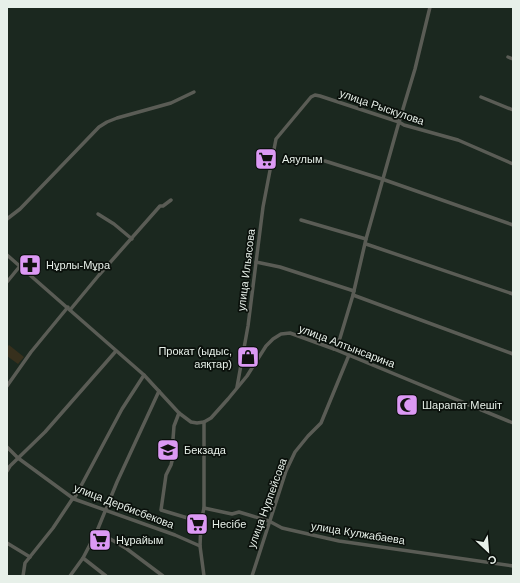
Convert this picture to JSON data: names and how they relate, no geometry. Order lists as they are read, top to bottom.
{
  "streets": {
    "street": [
      "улица Рыскулова",
      "улица Ильясова",
      "улица Алтынсарина",
      "улица Нурпейсова",
      "улица Дербисбекова",
      "улица Кулжабаева"
    ]
  },
  "crossings": [
    ["улица Рыскулова", "улица Ильясова"],
    ["улица Ильясова", "улица Алтынсарина"],
    ["улица Алтынсарина", "улица Нурпейсова"],
    ["улица Нурпейсова", "улица Кулжабаева"]
  ],
  "places": {
    "supermarket": ["Аяулым", "Несібе", "Нұрайым"],
    "pharmacy": ["Нұрлы-Мұра"],
    "shop": ["Прокат (ыдыс, аяқтар)"],
    "mosque": ["Шарапат Мешіт"],
    "school or university": ["Бекзада"]
  },
  "north": "bottom right"
}
